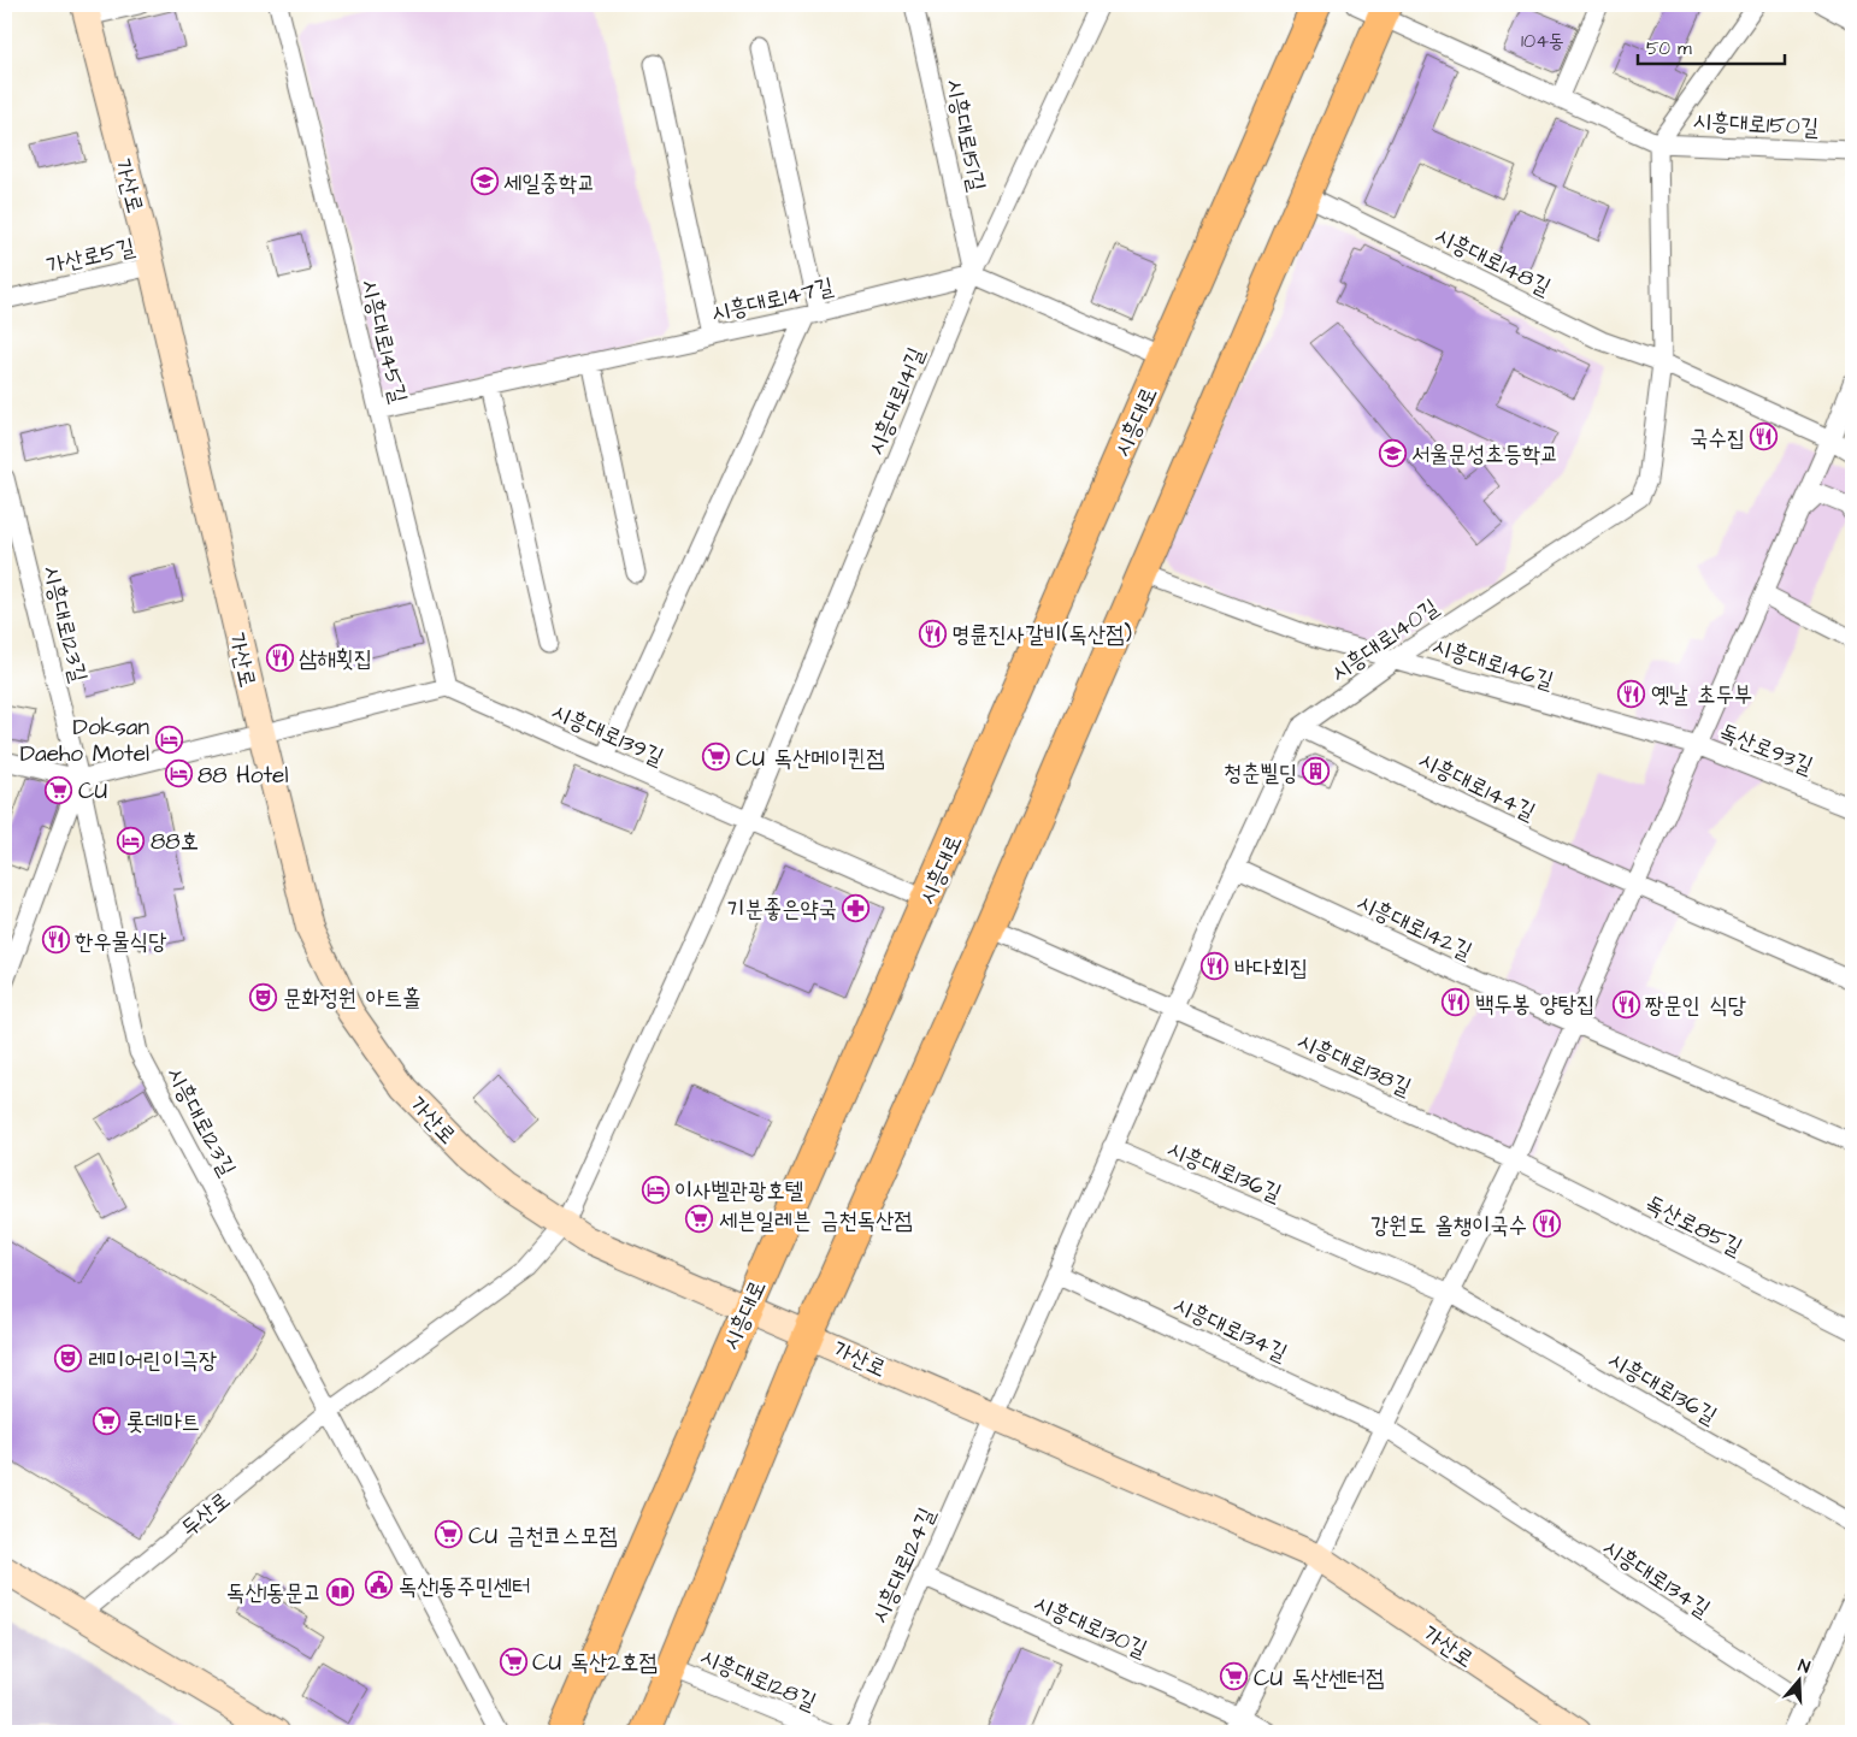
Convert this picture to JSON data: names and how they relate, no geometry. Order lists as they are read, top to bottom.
{
  "streets": {
    "main road": ["가산로", "시흥대로"],
    "street": [
      "시흥대로150길",
      "시흥대로151길",
      "가산로5길",
      "시흥대로148길",
      "시흥대로147길",
      "시흥대로145길",
      "시흥대로141길",
      "시흥대로123길",
      "시흥대로140길",
      "시흥대로146길",
      "시흥대로139길",
      "독산로93길",
      "시흥대로144길",
      "시흥대로142길",
      "시흥대로138길",
      "시흥대로136길",
      "독산로85길",
      "시흥대로134길",
      "두산로",
      "시흥대로124길",
      "시흥대로130길",
      "시흥대로128길"
    ]
  },
  "crossings": [
    ["시흥대로151길", "시흥대로147길"],
    ["시흥대로151길", "시흥대로141길"],
    ["가산로", "가산로5길"],
    ["가산로", "시흥대로"],
    ["가산로", "시흥대로124길"],
    ["시흥대로148길", "시흥대로140길"],
    ["시흥대로147길", "시흥대로145길"],
    ["시흥대로147길", "시흥대로141길"],
    ["시흥대로145길", "시흥대로139길"],
    ["시흥대로141길", "시흥대로139길"],
    ["시흥대로", "시흥대로139길"],
    ["시흥대로123길", "두산로"],
    ["시흥대로140길", "시흥대로146길"],
    ["시흥대로140길", "시흥대로144길"],
    ["시흥대로140길", "시흥대로142길"],
    ["시흥대로140길", "시흥대로138길"],
    ["시흥대로146길", "독산로93길"],
    ["시흥대로138길", "독산로85길"],
    ["시흥대로124길", "시흥대로130길"]
  ],
  "places": {
    "school or university": ["세일중학교", "서울문성초등학교"],
    "restaurant": [
      "국수집",
      "명륜진사갈비(독산점)",
      "삼해횟집",
      "옛날 초두부",
      "한우물식당",
      "바다회집",
      "백두봉 양탕집",
      "짱문인 식당",
      "강원도 올챙이국수"
    ],
    "hotel": [
      "Doksan Daeho Motel",
      "88 Hotel",
      "88호",
      "이사벨관광호텔"
    ],
    "supermarket": [
      "CU 독산메이퀸점",
      "CU",
      "세븐일레븐 금천독산점",
      "롯데마트",
      "CU 금천코스모점",
      "CU 독산2호점",
      "CU 독산센터점"
    ],
    "building": ["청춘삘딩"],
    "pharmacy": ["기분좋은약국"],
    "theatre": ["문화정원 아트홀", "레미어린이극장"],
    "public building": ["독산1동주민센터"],
    "library": ["독산1동문고"]
  },
  "house_numbers": ["104동"],
  "scale_bar": "50 m",
  "north": "top"
}
